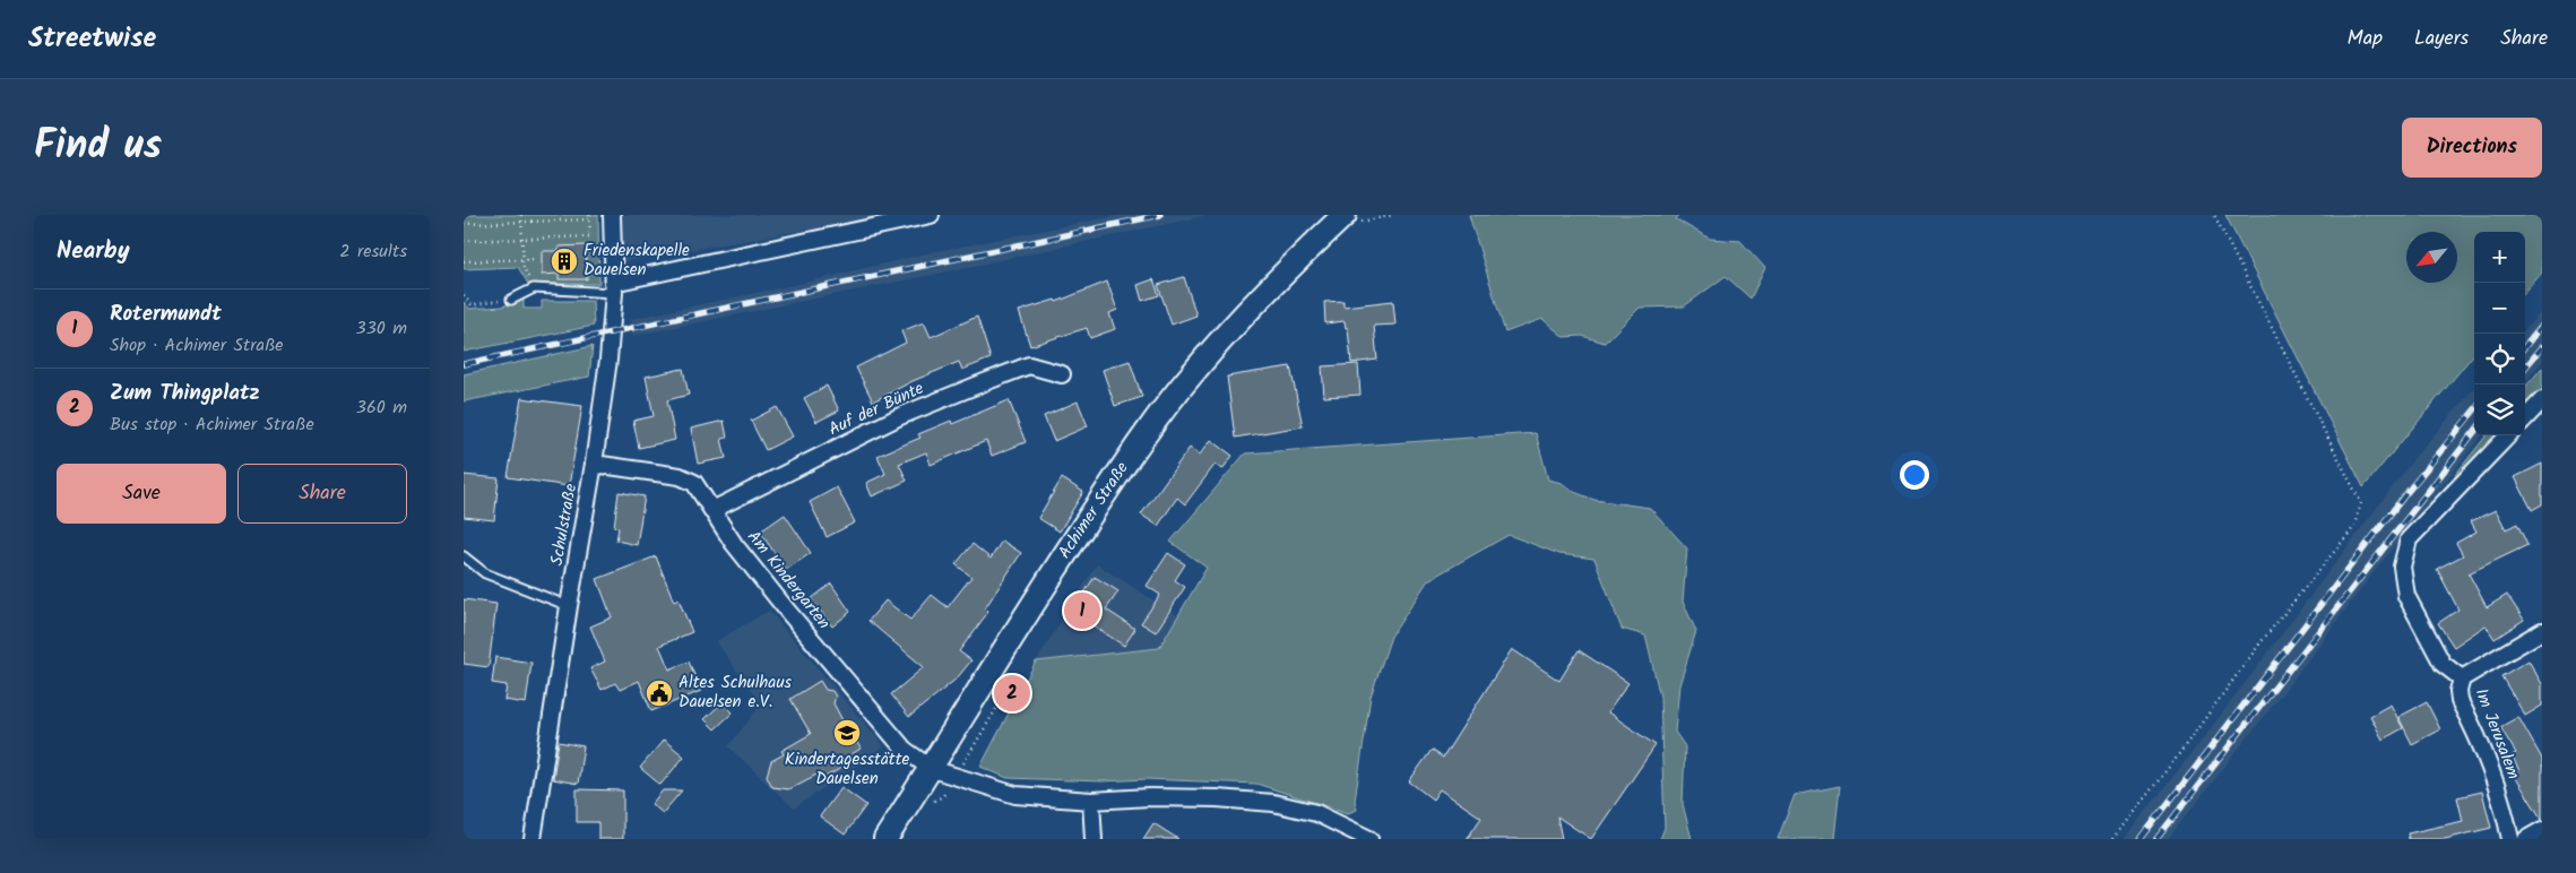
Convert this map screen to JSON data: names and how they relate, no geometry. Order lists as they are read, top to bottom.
{
  "streets": {
    "main road": ["Achimer Straße"],
    "street": [
      "Auf der Bünte",
      "Schulstraße",
      "Am Kindergarten",
      "Im Jerusalem"
    ]
  },
  "crossings": [
    ["Auf der Bünte", "Am Kindergarten"],
    ["Achimer Straße", "Am Kindergarten"],
    ["Schulstraße", "Am Kindergarten"]
  ],
  "places": {
    "building": ["Friedenskapelle Dauelsen"],
    "public building": ["Altes Schulhaus Dauelsen e.V."],
    "school or university": ["Kindertagesstätte Dauelsen"]
  },
  "north": "bottom left",
  "page": {
    "header": "Streetwise",
    "nav": ["Map", "Layers", "Share"],
    "title": "Find us",
    "buttons": [
      "Directions",
      ["Save", "Share"]
    ],
    "heading": ["Nearby", "2 results"],
    "map_buttons": ["+", "−"],
    "list": [
      {
        "mark": "1",
        "name": "Rotermundt",
        "note": "Shop · Achimer Straße",
        "value": "330 m"
      },
      {
        "mark": "2",
        "name": "Zum Thingplatz",
        "note": "Bus stop · Achimer Straße",
        "value": "360 m"
      }
    ],
    "pins": ["1", "2"]
  }
}
